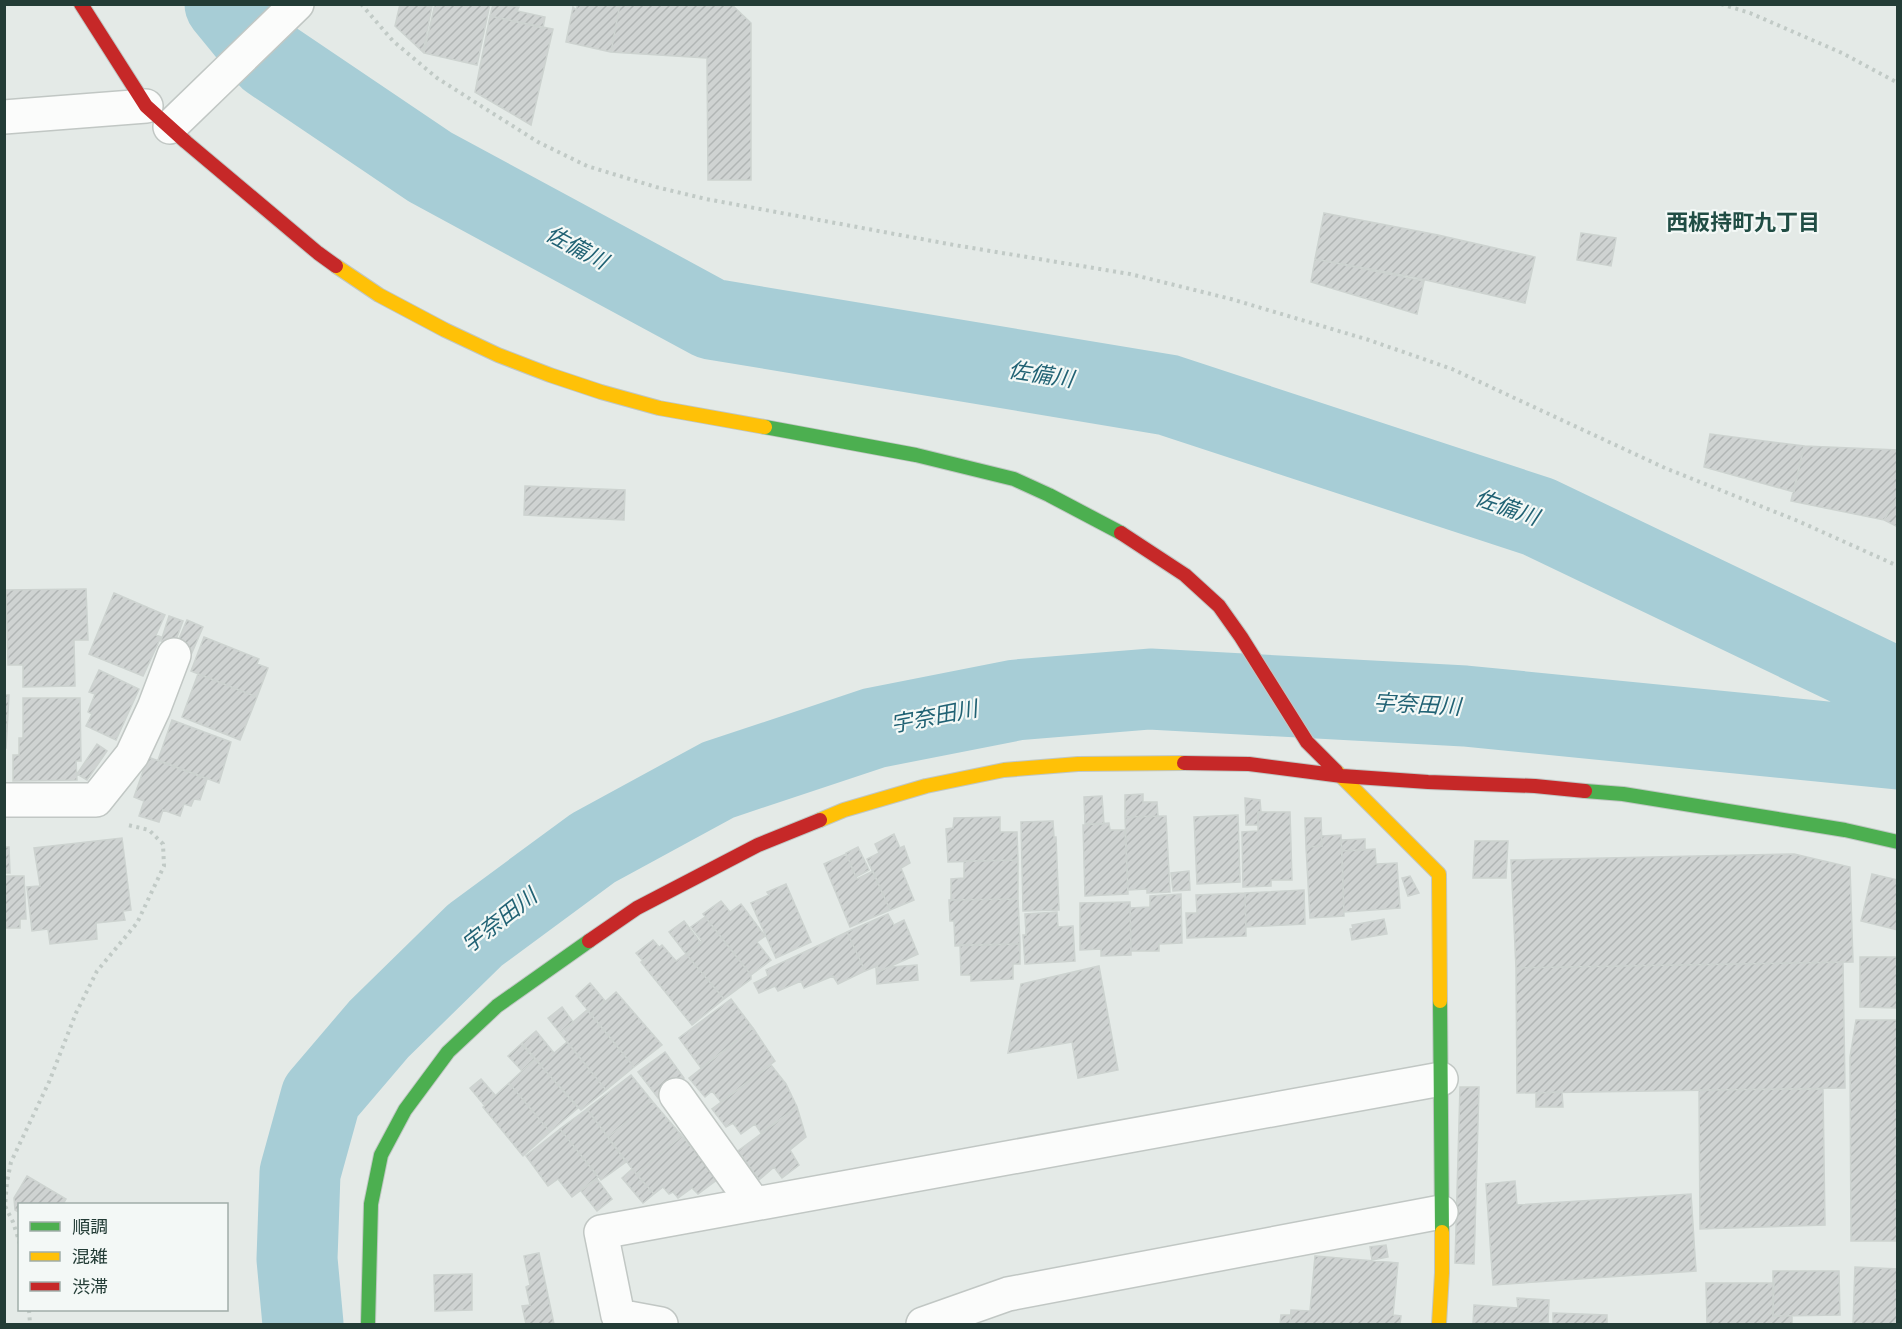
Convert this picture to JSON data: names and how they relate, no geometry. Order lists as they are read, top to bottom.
{
  "districts": ["西板持町九丁目"],
  "water": ["佐備川", "宇奈田川"],
  "legend": ["順調", "混雑", "渋滞"]
}
